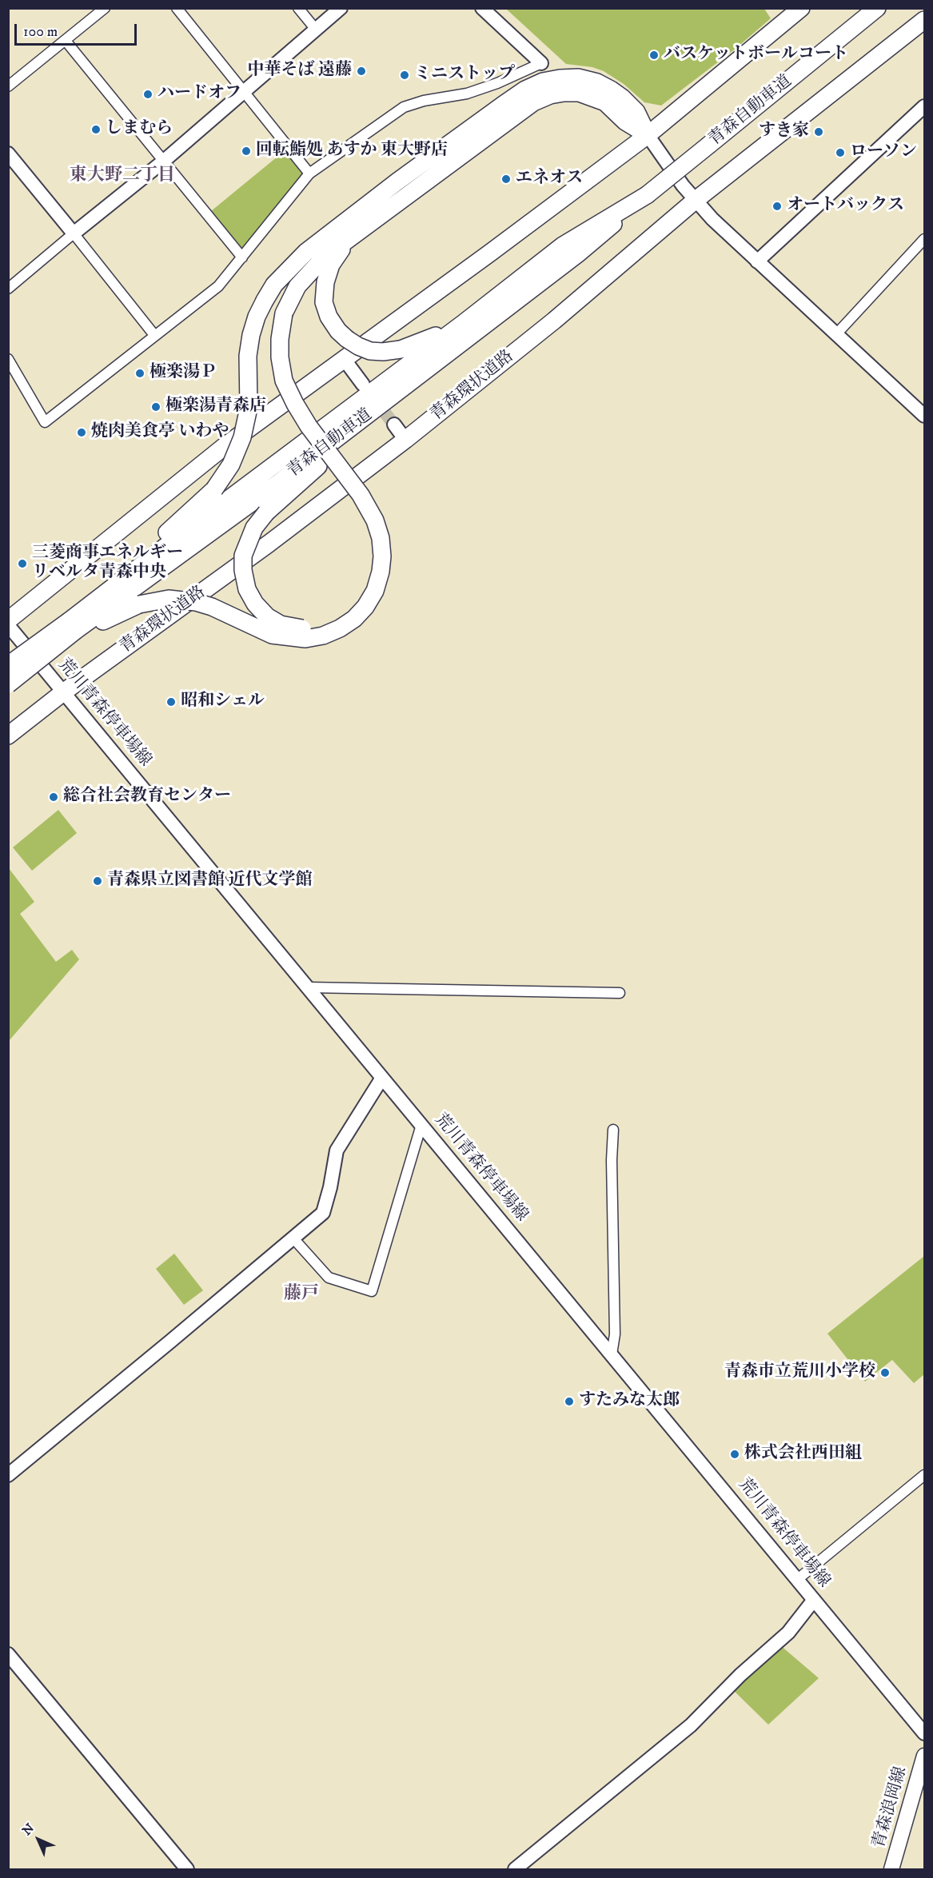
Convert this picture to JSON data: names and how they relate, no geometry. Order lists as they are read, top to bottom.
{
  "streets": {
    "highway": ["青森自動車道", "青森環状道路"],
    "main road": ["青森浪岡線"],
    "street": ["荒川青森停車場線"]
  },
  "crossings": [
    ["青森環状道路", "荒川青森停車場線"]
  ],
  "districts": ["東大野二丁目", "藤戸"],
  "places": [
    "バスケットボールコート",
    "中華そば 遠藤",
    "ミニストップ",
    "ハードオフ",
    "しまむら",
    "すき家",
    "回転鮨処 あすか 東大野店",
    "ローソン",
    "エネオス",
    "オートバックス",
    "極楽湯Ｐ",
    "極楽湯青森店",
    "焼肉美食亭 いわや",
    "三菱商事エネルギー リベルタ青森中央",
    "昭和シェル",
    "総合社会教育センター",
    "青森県立図書館 近代文学館",
    "青森市立荒川小学校",
    "すたみな太郎",
    "株式会社西田組"
  ],
  "scale_bar": "100 m",
  "north": "top left"
}
